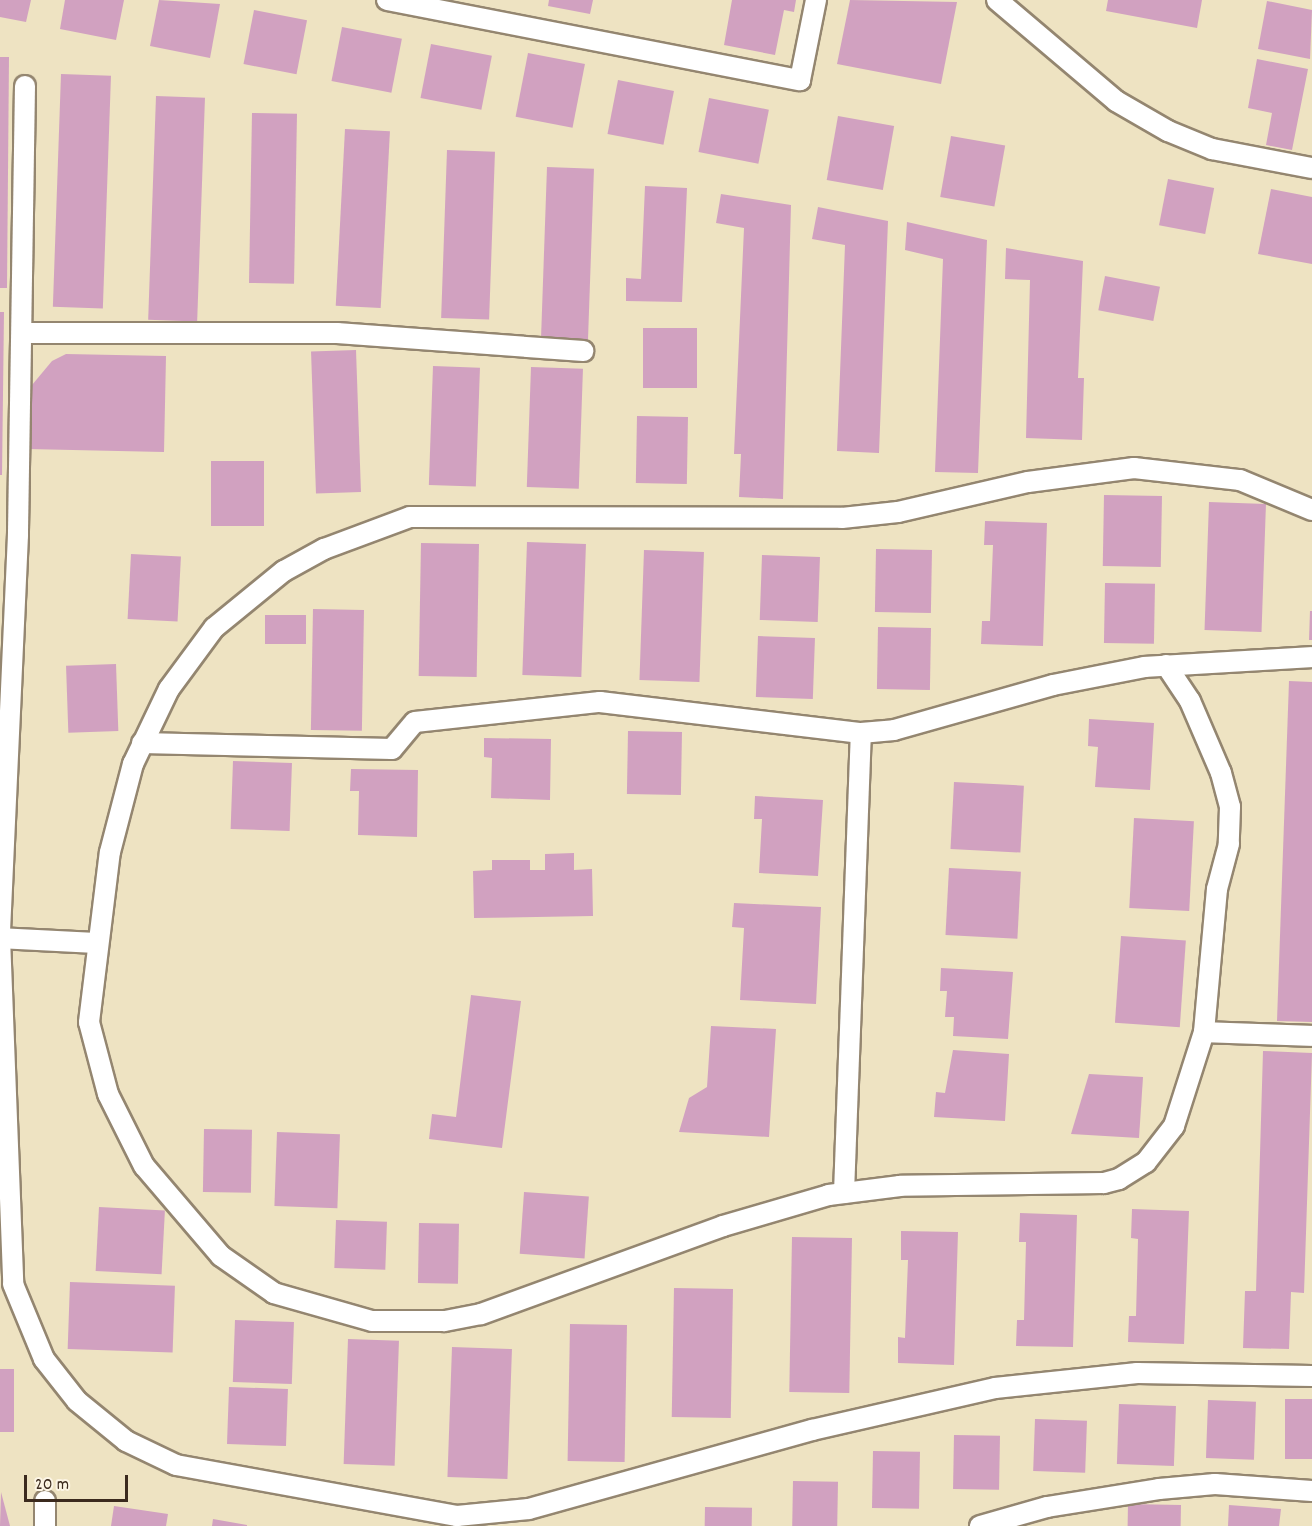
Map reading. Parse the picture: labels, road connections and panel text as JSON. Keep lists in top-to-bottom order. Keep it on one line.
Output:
{"scale_bar":"20 m"}
